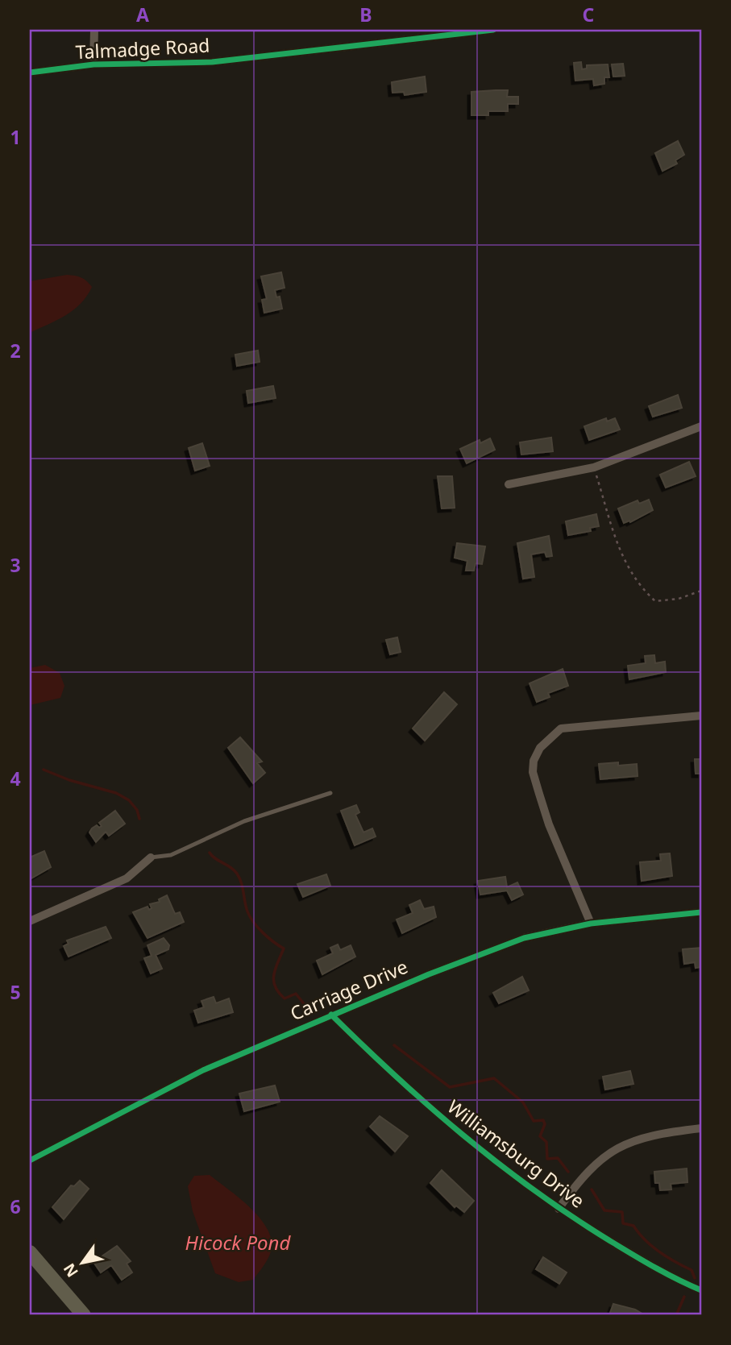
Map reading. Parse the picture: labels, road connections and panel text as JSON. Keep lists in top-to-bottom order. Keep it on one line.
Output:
{"streets":{"street":["Talmadge Road","Carriage Drive","Williamsburg Drive"]},"crossings":[["Carriage Drive","Williamsburg Drive"]],"water":["Hicock Pond"],"north":"bottom left","grid":{"columns":["A","B","C"],"rows":["1","2","3","4","5","6"]}}
